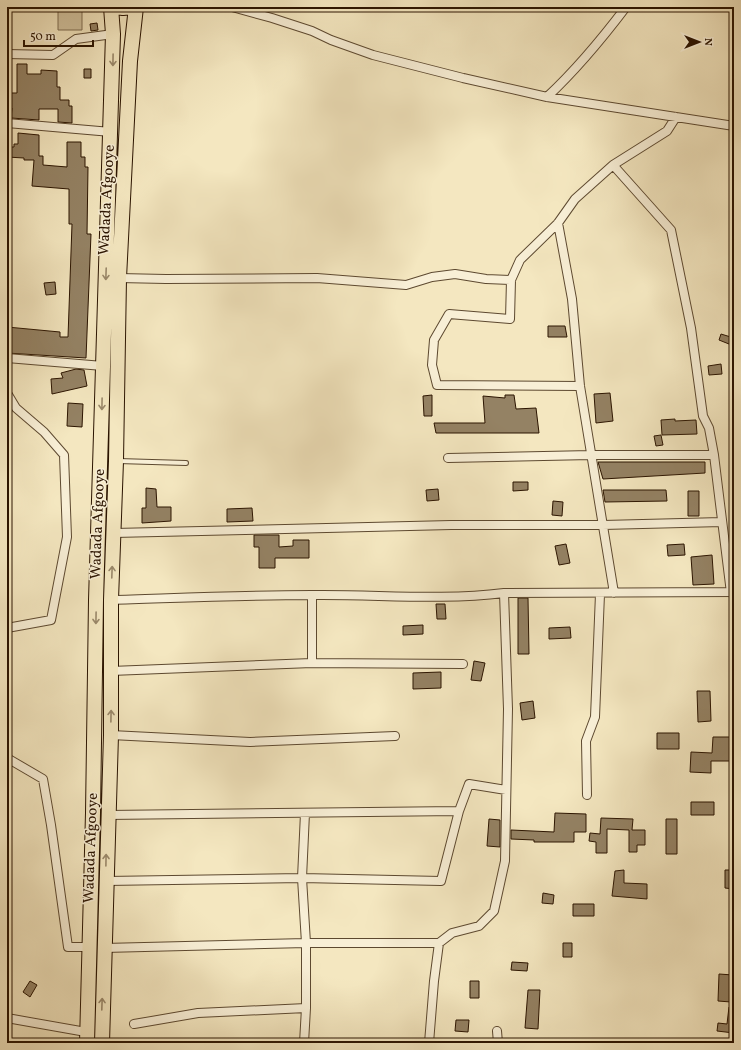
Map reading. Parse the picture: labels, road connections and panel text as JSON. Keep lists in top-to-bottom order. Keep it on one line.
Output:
{"streets":{"highway":["Wadada Afgooye"]},"scale_bar":"50 m","north":"right"}
